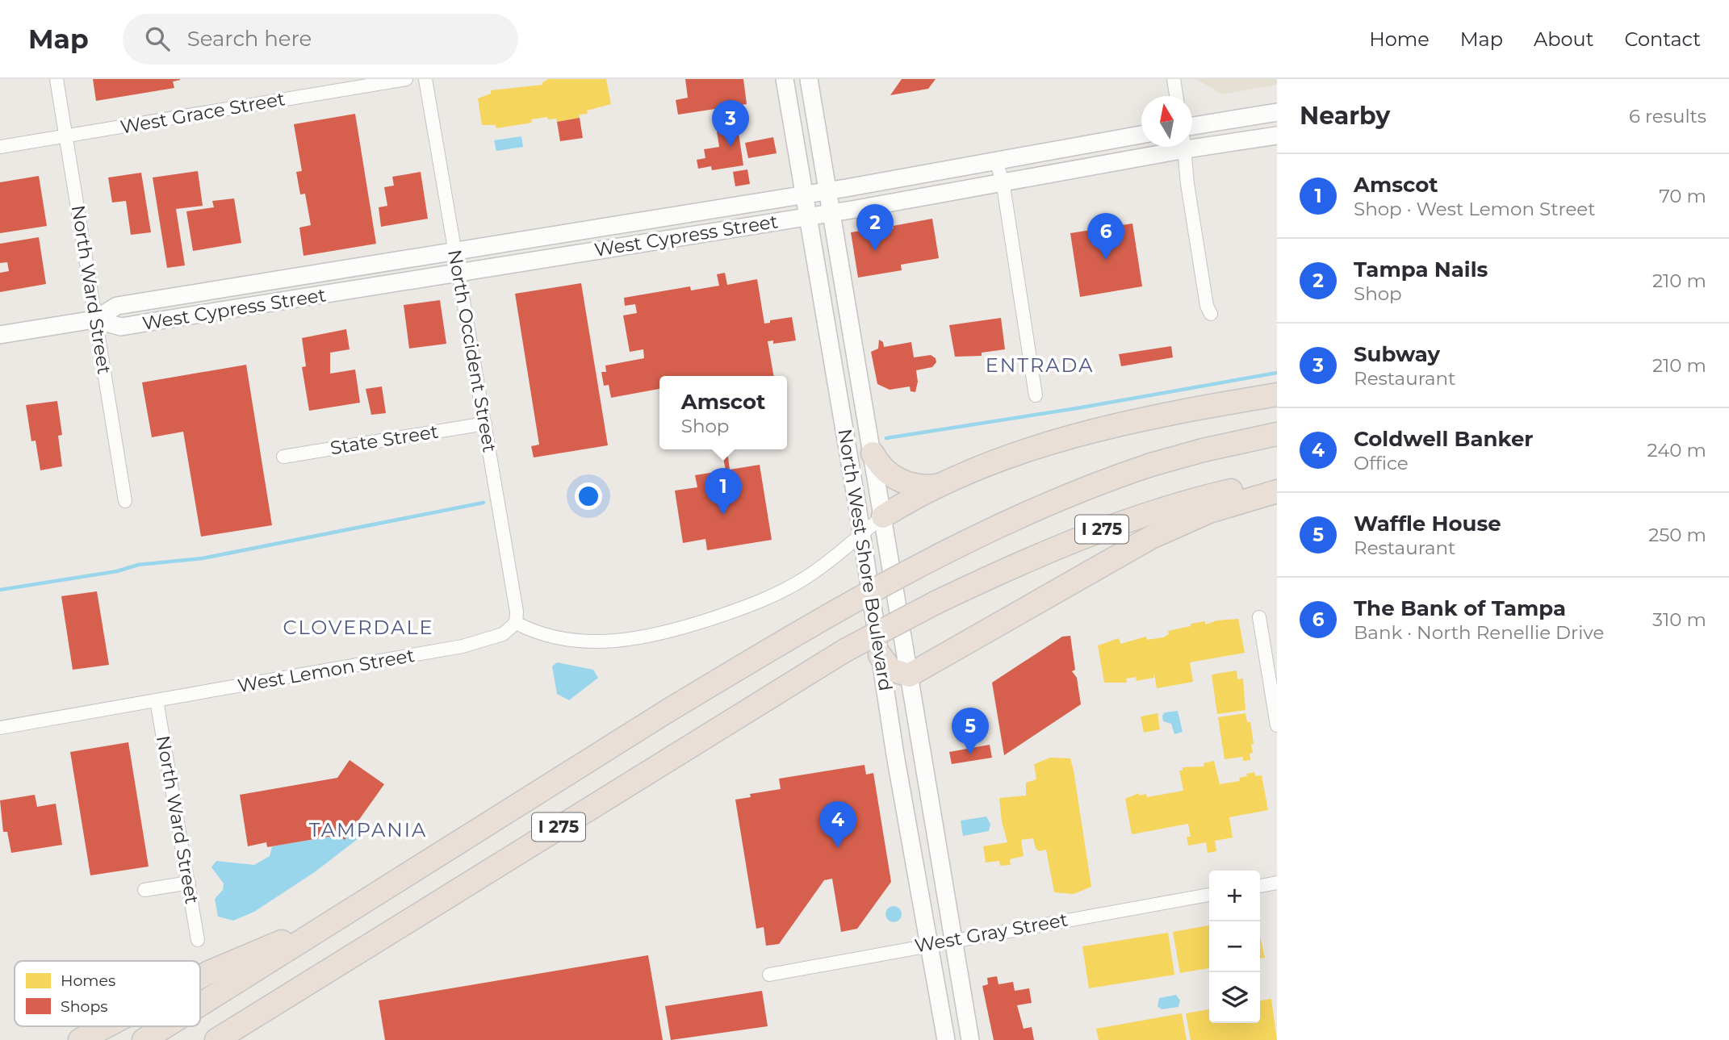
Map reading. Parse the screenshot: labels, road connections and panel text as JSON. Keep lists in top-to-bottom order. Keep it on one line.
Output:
{"streets":{"highway":["I 275"],"street":["West Grace Street","West Cypress Street","North Ward Street","North Occident Street","State Street","North West Shore Boulevard","West Lemon Street","West Gray Street"]},"crossings":[["West Grace Street","North Ward Street"],["West Cypress Street","North Ward Street"],["West Cypress Street","North Occident Street"],["West Cypress Street","North West Shore Boulevard"],["North Ward Street","West Lemon Street"],["North Occident Street","State Street"],["North Occident Street","West Lemon Street"],["North West Shore Boulevard","West Gray Street"]],"districts":["ENTRADA","CLOVERDALE","TAMPANIA"],"legend":["Homes","Shops"],"north":"top","page":{"header":"Map","search":"Search here","nav":["Home","Map","About","Contact"],"heading":["Nearby","6 results"],"pins":["3","2","6","1","5","4"],"list":[{"mark":"1","name":"Amscot","note":"Shop · West Lemon Street","value":"70 m"},{"mark":"2","name":"Tampa Nails","note":"Shop","value":"210 m"},{"mark":"3","name":"Subway","note":"Restaurant","value":"210 m"},{"mark":"4","name":"Coldwell Banker","note":"Office","value":"240 m"},{"mark":"5","name":"Waffle House","note":"Restaurant","value":"250 m"},{"mark":"6","name":"The Bank of Tampa","note":"Bank · North Renellie Drive","value":"310 m"}],"popup":["Amscot","Shop"],"map_buttons":["+","−"]}}
